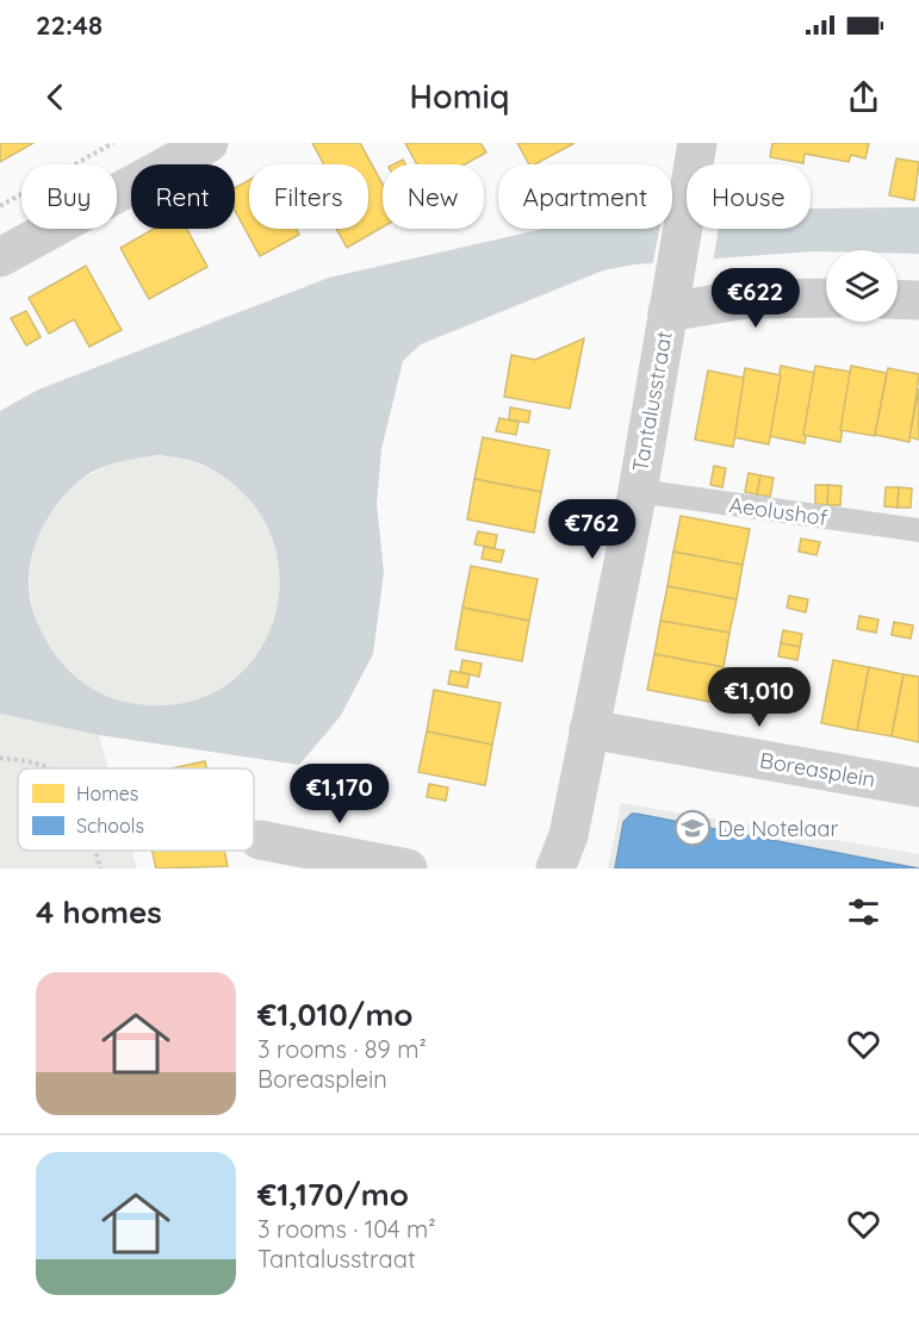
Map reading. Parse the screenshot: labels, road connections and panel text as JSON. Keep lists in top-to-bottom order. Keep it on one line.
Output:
{"streets":{"street":["Tantalusstraat","Boreasplein"],"lane":["Aeolushof"]},"crossings":[["Tantalusstraat","Aeolushof"],["Tantalusstraat","Boreasplein"]],"places":{"school or university":["De Notelaar"]},"legend":["Homes","Schools"],"page":{"status":"22:48","header":"Homiq","chip":["Buy","Rent","Filters","New","Apartment","House"],"price":["€622","€762","€1,010","€1,170"],"heading":"4 homes","list":[{"name":"€1,010/mo","note":"3 rooms · 89 m² · Boreasplein"},{"name":"€1,170/mo","note":"3 rooms · 104 m² · Tantalusstraat"}]}}
